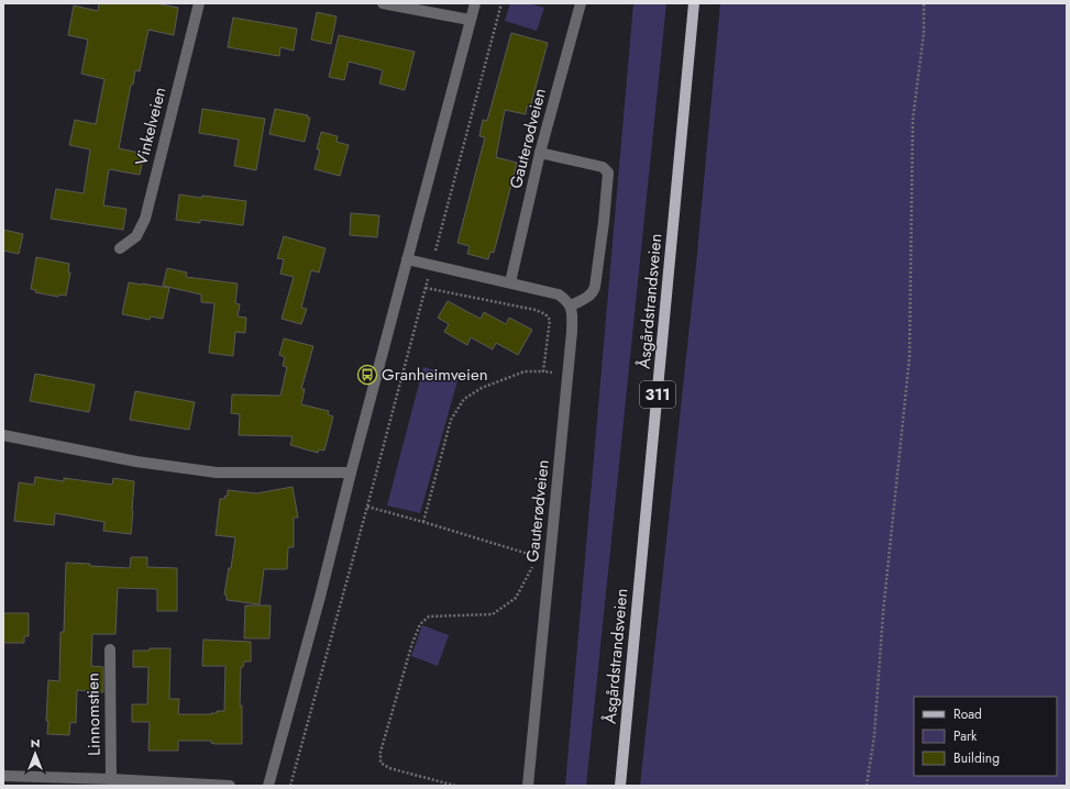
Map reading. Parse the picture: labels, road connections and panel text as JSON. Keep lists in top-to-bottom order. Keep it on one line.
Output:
{"streets":{"main road":["Åsgårdstrandsveien","311"],"street":["Vinkelveien","Gauterødveien","Linnomstien"]},"places":{"bus stop":["Granheimveien"]},"legend":["Road","Park","Building"],"north":"top"}
